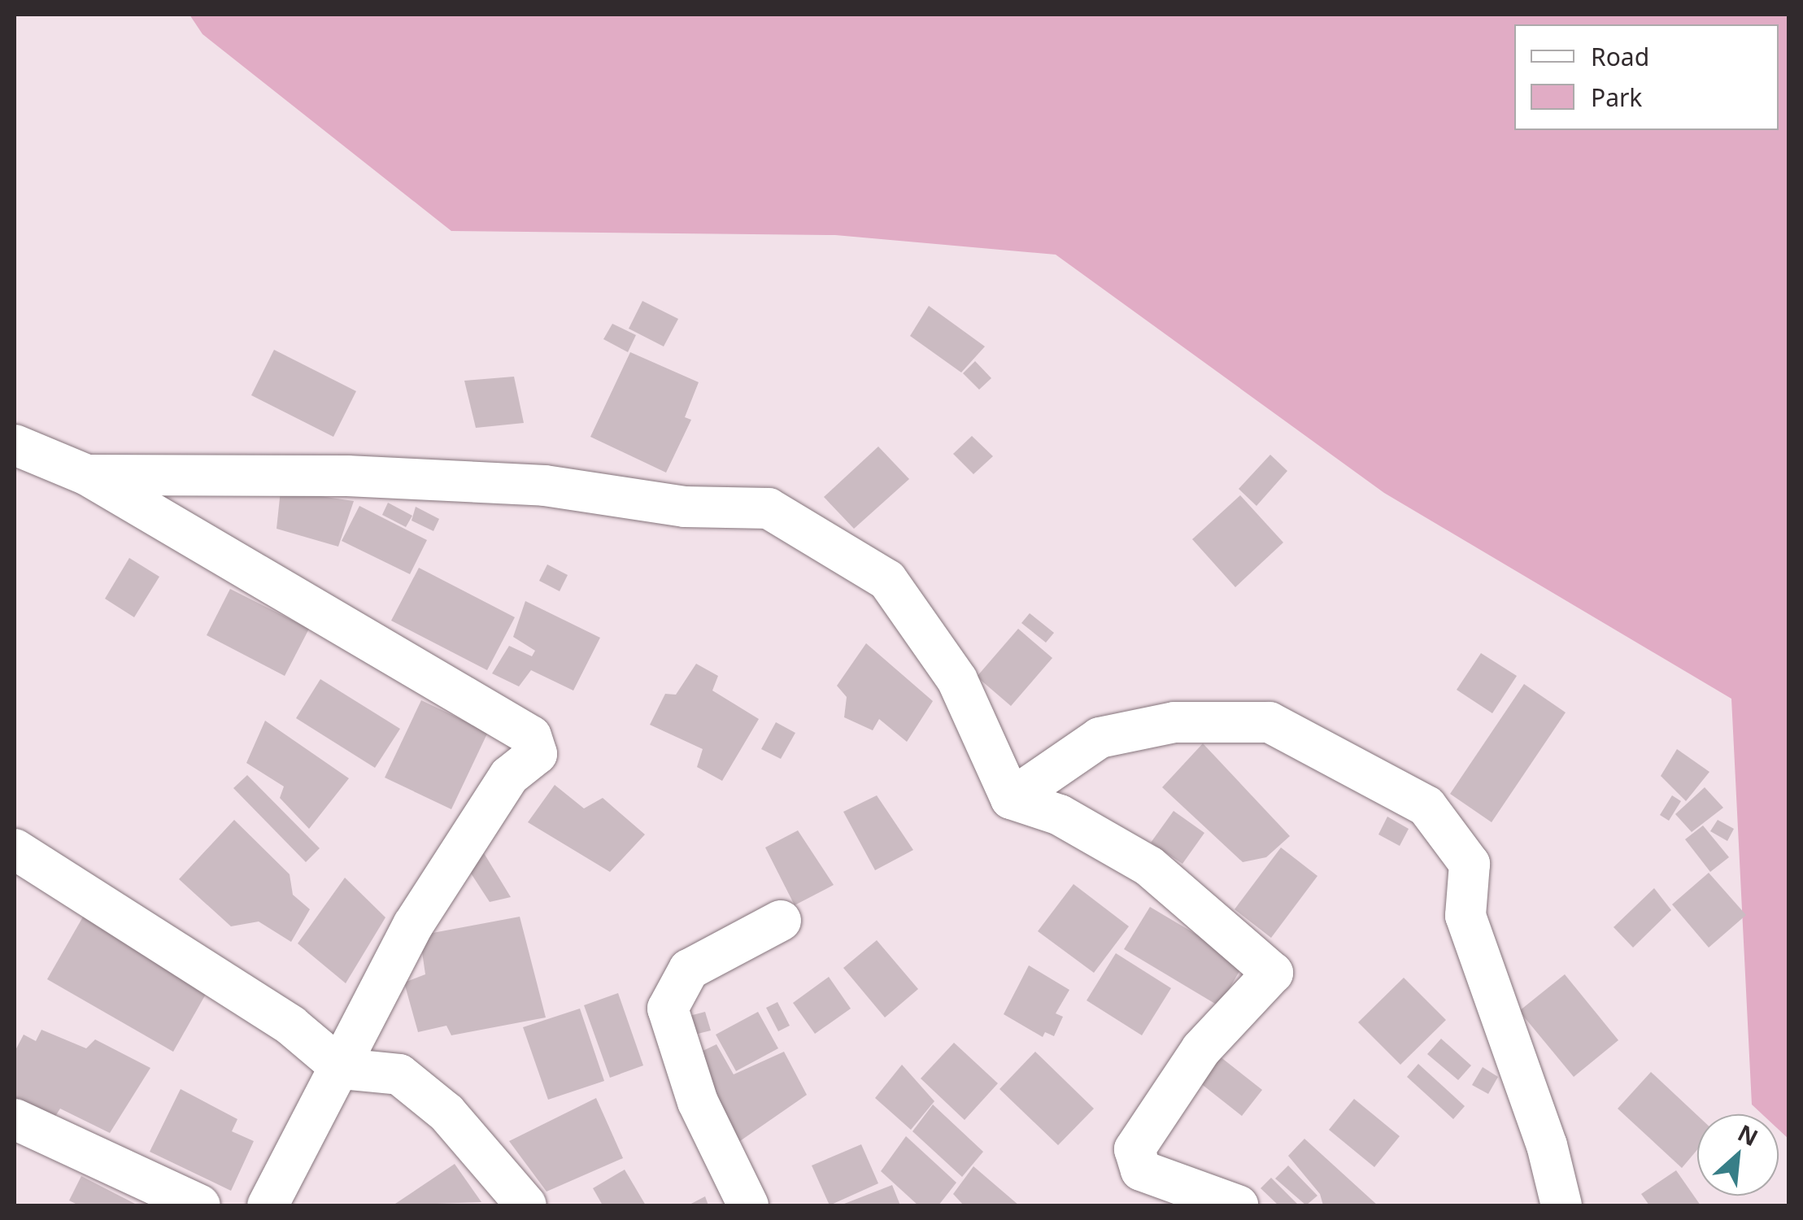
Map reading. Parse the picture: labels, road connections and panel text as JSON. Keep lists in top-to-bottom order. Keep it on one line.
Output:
{"legend":["Road","Park"],"north":"top right"}
